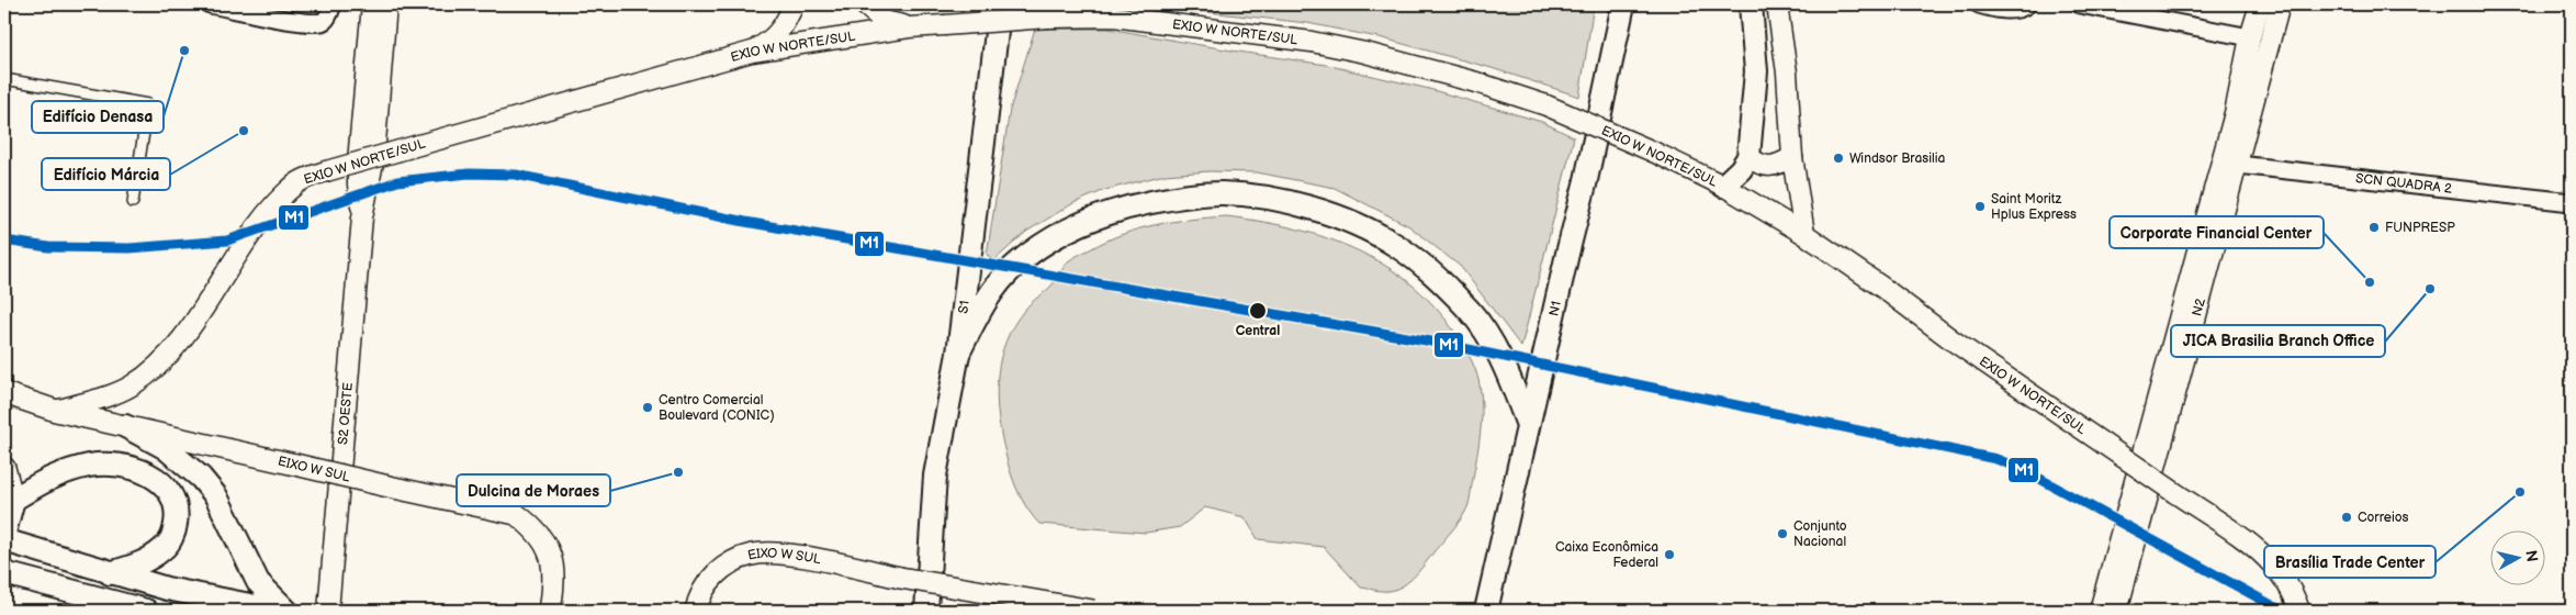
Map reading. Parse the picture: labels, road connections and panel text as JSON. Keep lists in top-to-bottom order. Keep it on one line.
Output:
{"streets":{"highway":["S1","N1"],"main road":["EXIO W NORTE/SUL","N2","S2 OESTE","EIXO W SUL"],"street":["SCN QUADRA 2"]},"crossings":[["EXIO W NORTE/SUL","EIXO W SUL"],["SCN QUADRA 2","N2"]],"places":["Edifício Denasa","Edifício Márcia","Windsor Brasilia","Saint Moritz Hplus Express","FUNPRESP","Corporate Financial Center","JICA Brasilia Branch Office","Central","Centro Comercial Boulevard (CONIC)","Dulcina de Moraes","Brasília Trade Center","Correios","Conjunto Nacional","Caixa Econômica Federal"],"lines":["transit line M1"],"north":"right"}
